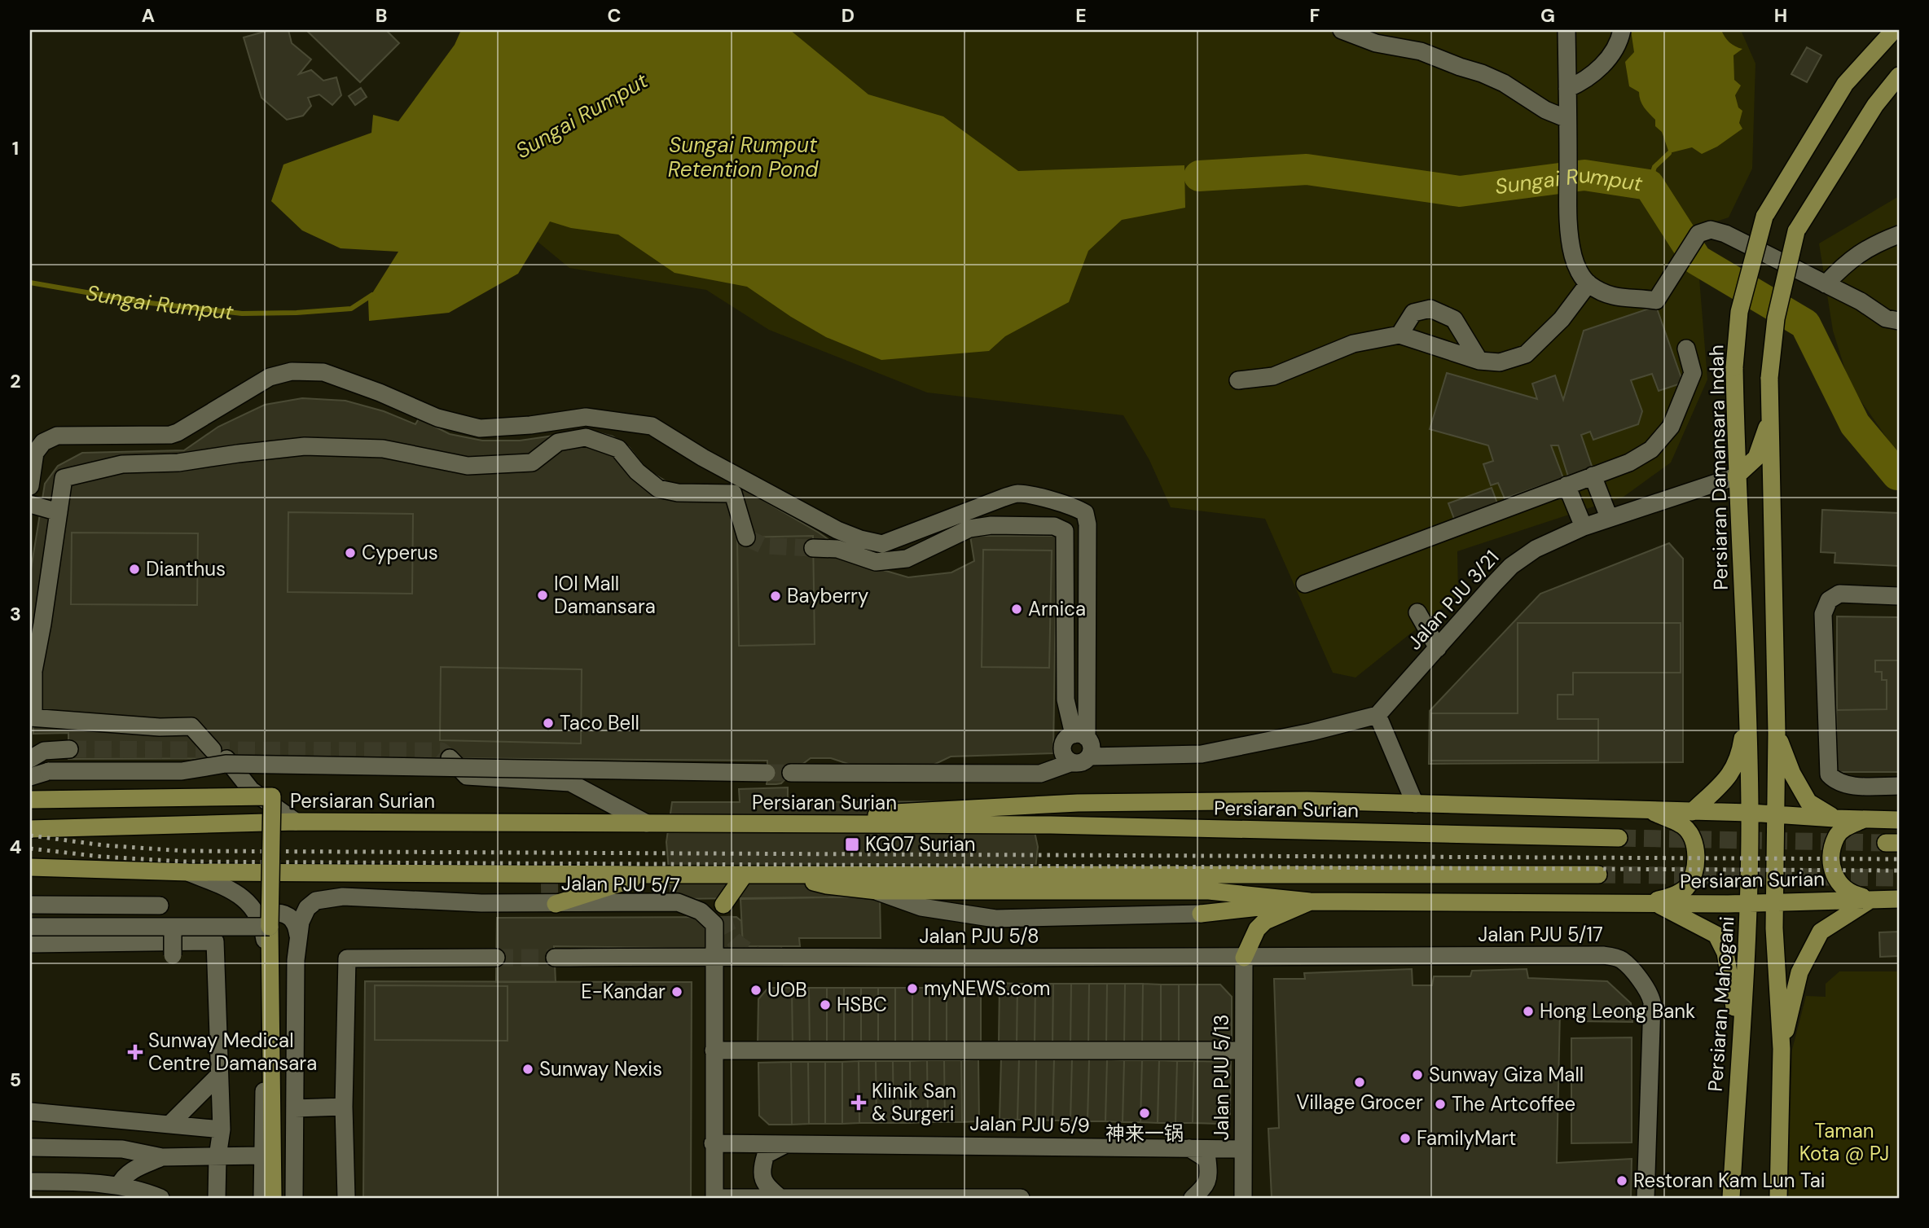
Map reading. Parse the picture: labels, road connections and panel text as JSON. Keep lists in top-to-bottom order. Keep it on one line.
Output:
{"streets":{"main road":["Persiaran Damansara Indah","Persiaran Surian","Persiaran Mahogani"],"street":["Jalan PJU 3/21","Jalan PJU 5/7","Jalan PJU 5/17","Jalan PJU 5/8","Jalan PJU 5/13","Jalan PJU 5/9"]},"crossings":[["Persiaran Damansara Indah","Jalan PJU 3/21"],["Persiaran Damansara Indah","Persiaran Surian"],["Persiaran Damansara Indah","Persiaran Mahogani"],["Persiaran Surian","Persiaran Mahogani"],["Jalan PJU 5/7","Jalan PJU 5/8"],["Jalan PJU 5/7","Jalan PJU 5/9"],["Jalan PJU 5/17","Jalan PJU 5/8"],["Jalan PJU 5/17","Jalan PJU 5/13"],["Jalan PJU 5/8","Jalan PJU 5/13"],["Jalan PJU 5/13","Jalan PJU 5/9"]],"water":["Sungai Rumput","Sungai Rumput Retention Pond"],"parks":["Taman Kota @ PJ"],"places":{"other":["Cyperus","Dianthus","IOI Mall Damansara","Bayberry","Arnica","Taco Bell","myNEWS.com","UOB","E-Kandar","HSBC","Hong Leong Bank","Sunway Nexis","Sunway Giza Mall","Village Grocer","The Artcoffee","神来一锅","FamilyMart","Restoran Kam Lun Tai"],"transit":["KG07 Surian"],"health":["Sunway Medical Centre Damansara","Klinik San & Surgeri"]},"grid":{"columns":["A","B","C","D","E","F","G","H"],"rows":["1","2","3","4","5"]}}
